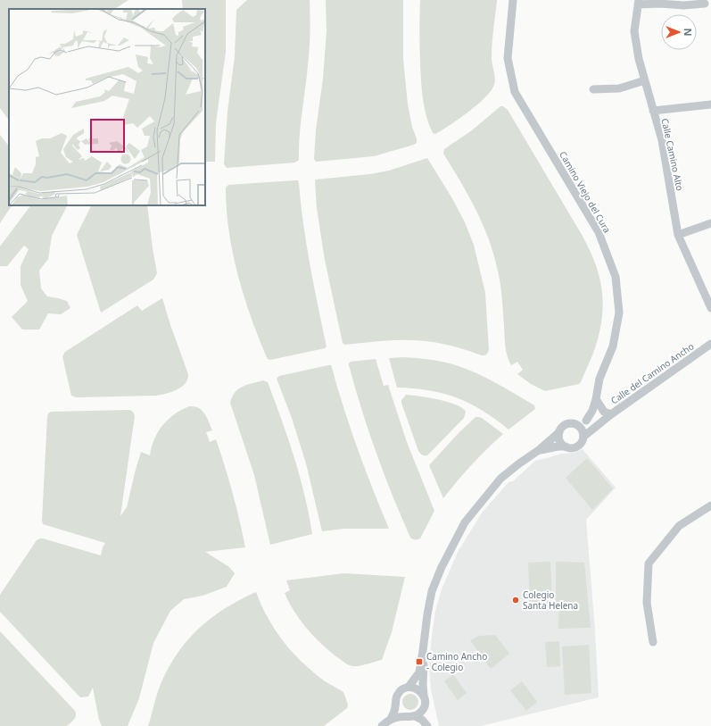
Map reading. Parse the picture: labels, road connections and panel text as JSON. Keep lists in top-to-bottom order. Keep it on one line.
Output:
{"streets":{"street":["Calle Camino Alto","Camino Viejo del Cura","Calle del Camino Ancho"]},"crossings":[["Camino Viejo del Cura","Calle del Camino Ancho"]],"places":{"other":["Colegio Santa Helena"],"transit":["Camino Ancho - Colegio"]},"north":"right"}
